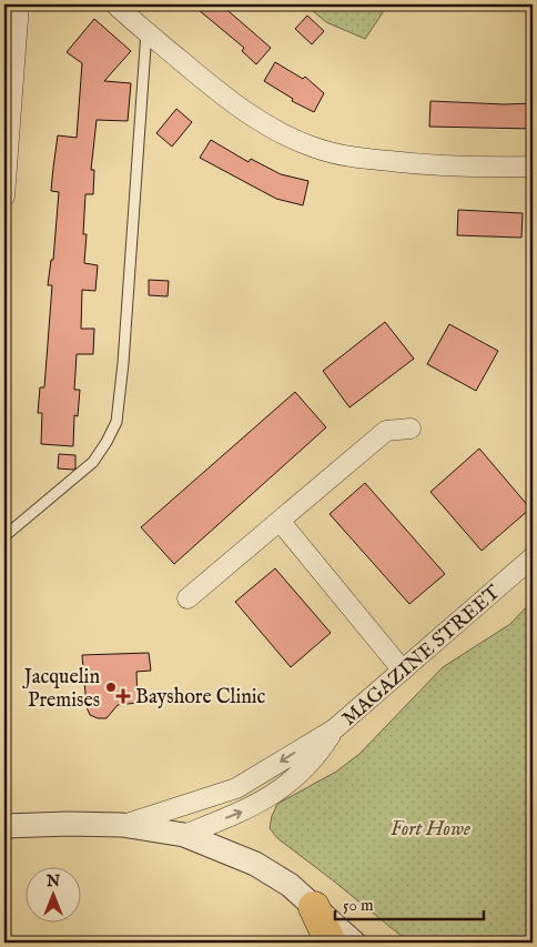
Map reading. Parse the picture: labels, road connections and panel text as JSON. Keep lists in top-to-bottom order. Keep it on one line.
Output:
{"streets":{"street":["MAGAZINE STREET"]},"parks":["Fort Howe"],"places":{"other":["Jacquelin Premises"],"health":["Bayshore Clinic"]},"scale_bar":"50 m","north":"top"}
